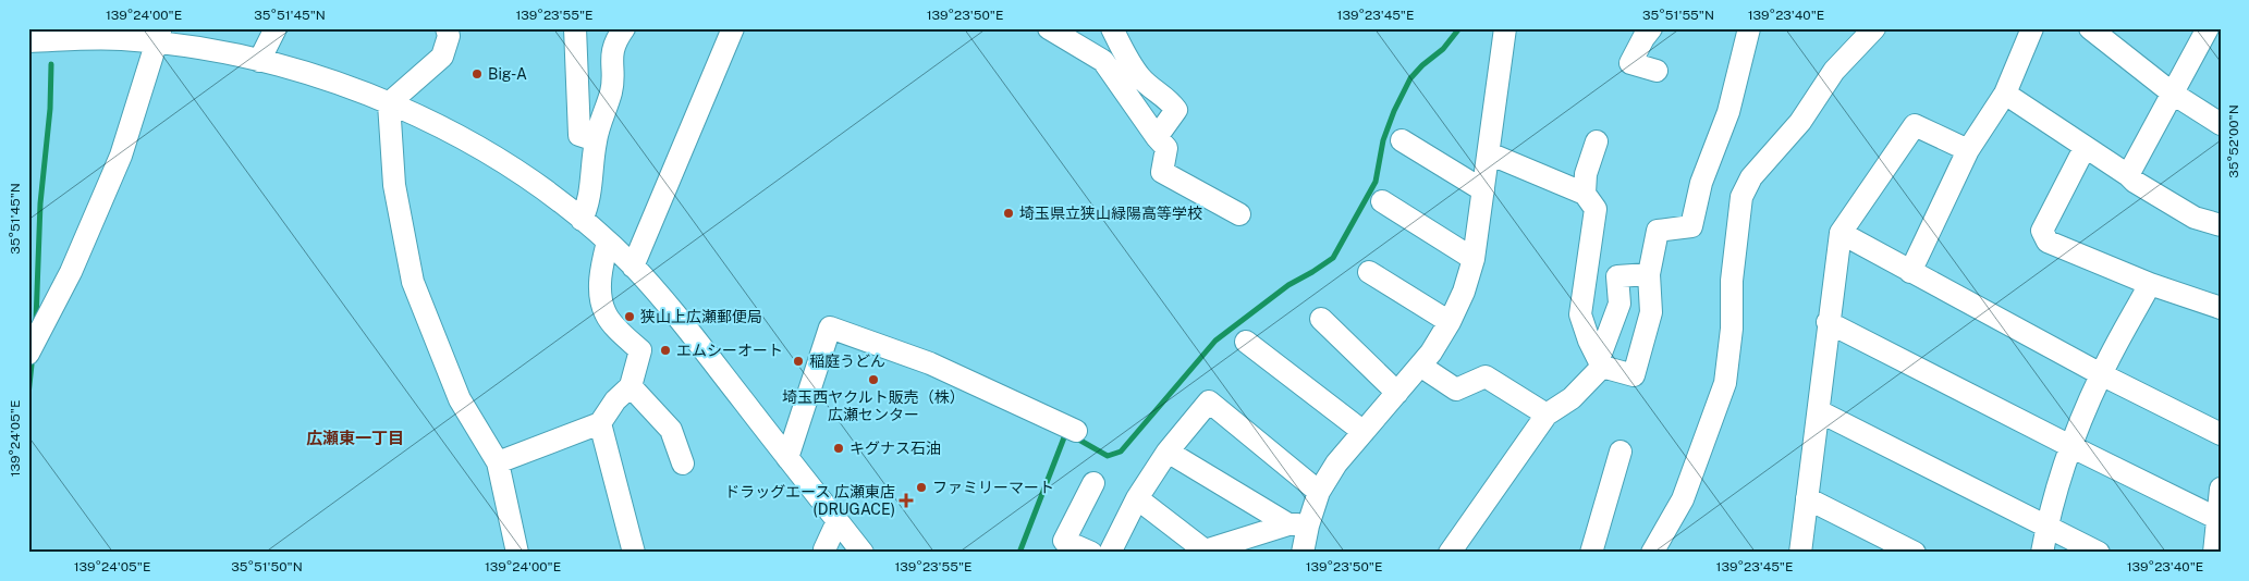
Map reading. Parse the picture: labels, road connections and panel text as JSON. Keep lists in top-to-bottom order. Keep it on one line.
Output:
{"districts":["広瀬東一丁目"],"places":{"other":["Big-A","埼玉県立狭山緑陽高等学校","狭山上広瀬郵便局","エムシーオート","稲庭うどん","埼玉西ヤクルト販売（株） 広瀬センター","キグナス石油","ファミリーマート"],"health":["ドラッグエース 広瀬東店 (DRUGACE)"]},"coordinates":["139°24'00\"E","35°51'45\"N","139°23'55\"E","139°23'50\"E","139°23'45\"E","35°51'55\"N","139°23'40\"E","35°52'00\"N","139°24'05\"E","35°51'50\"N"]}
